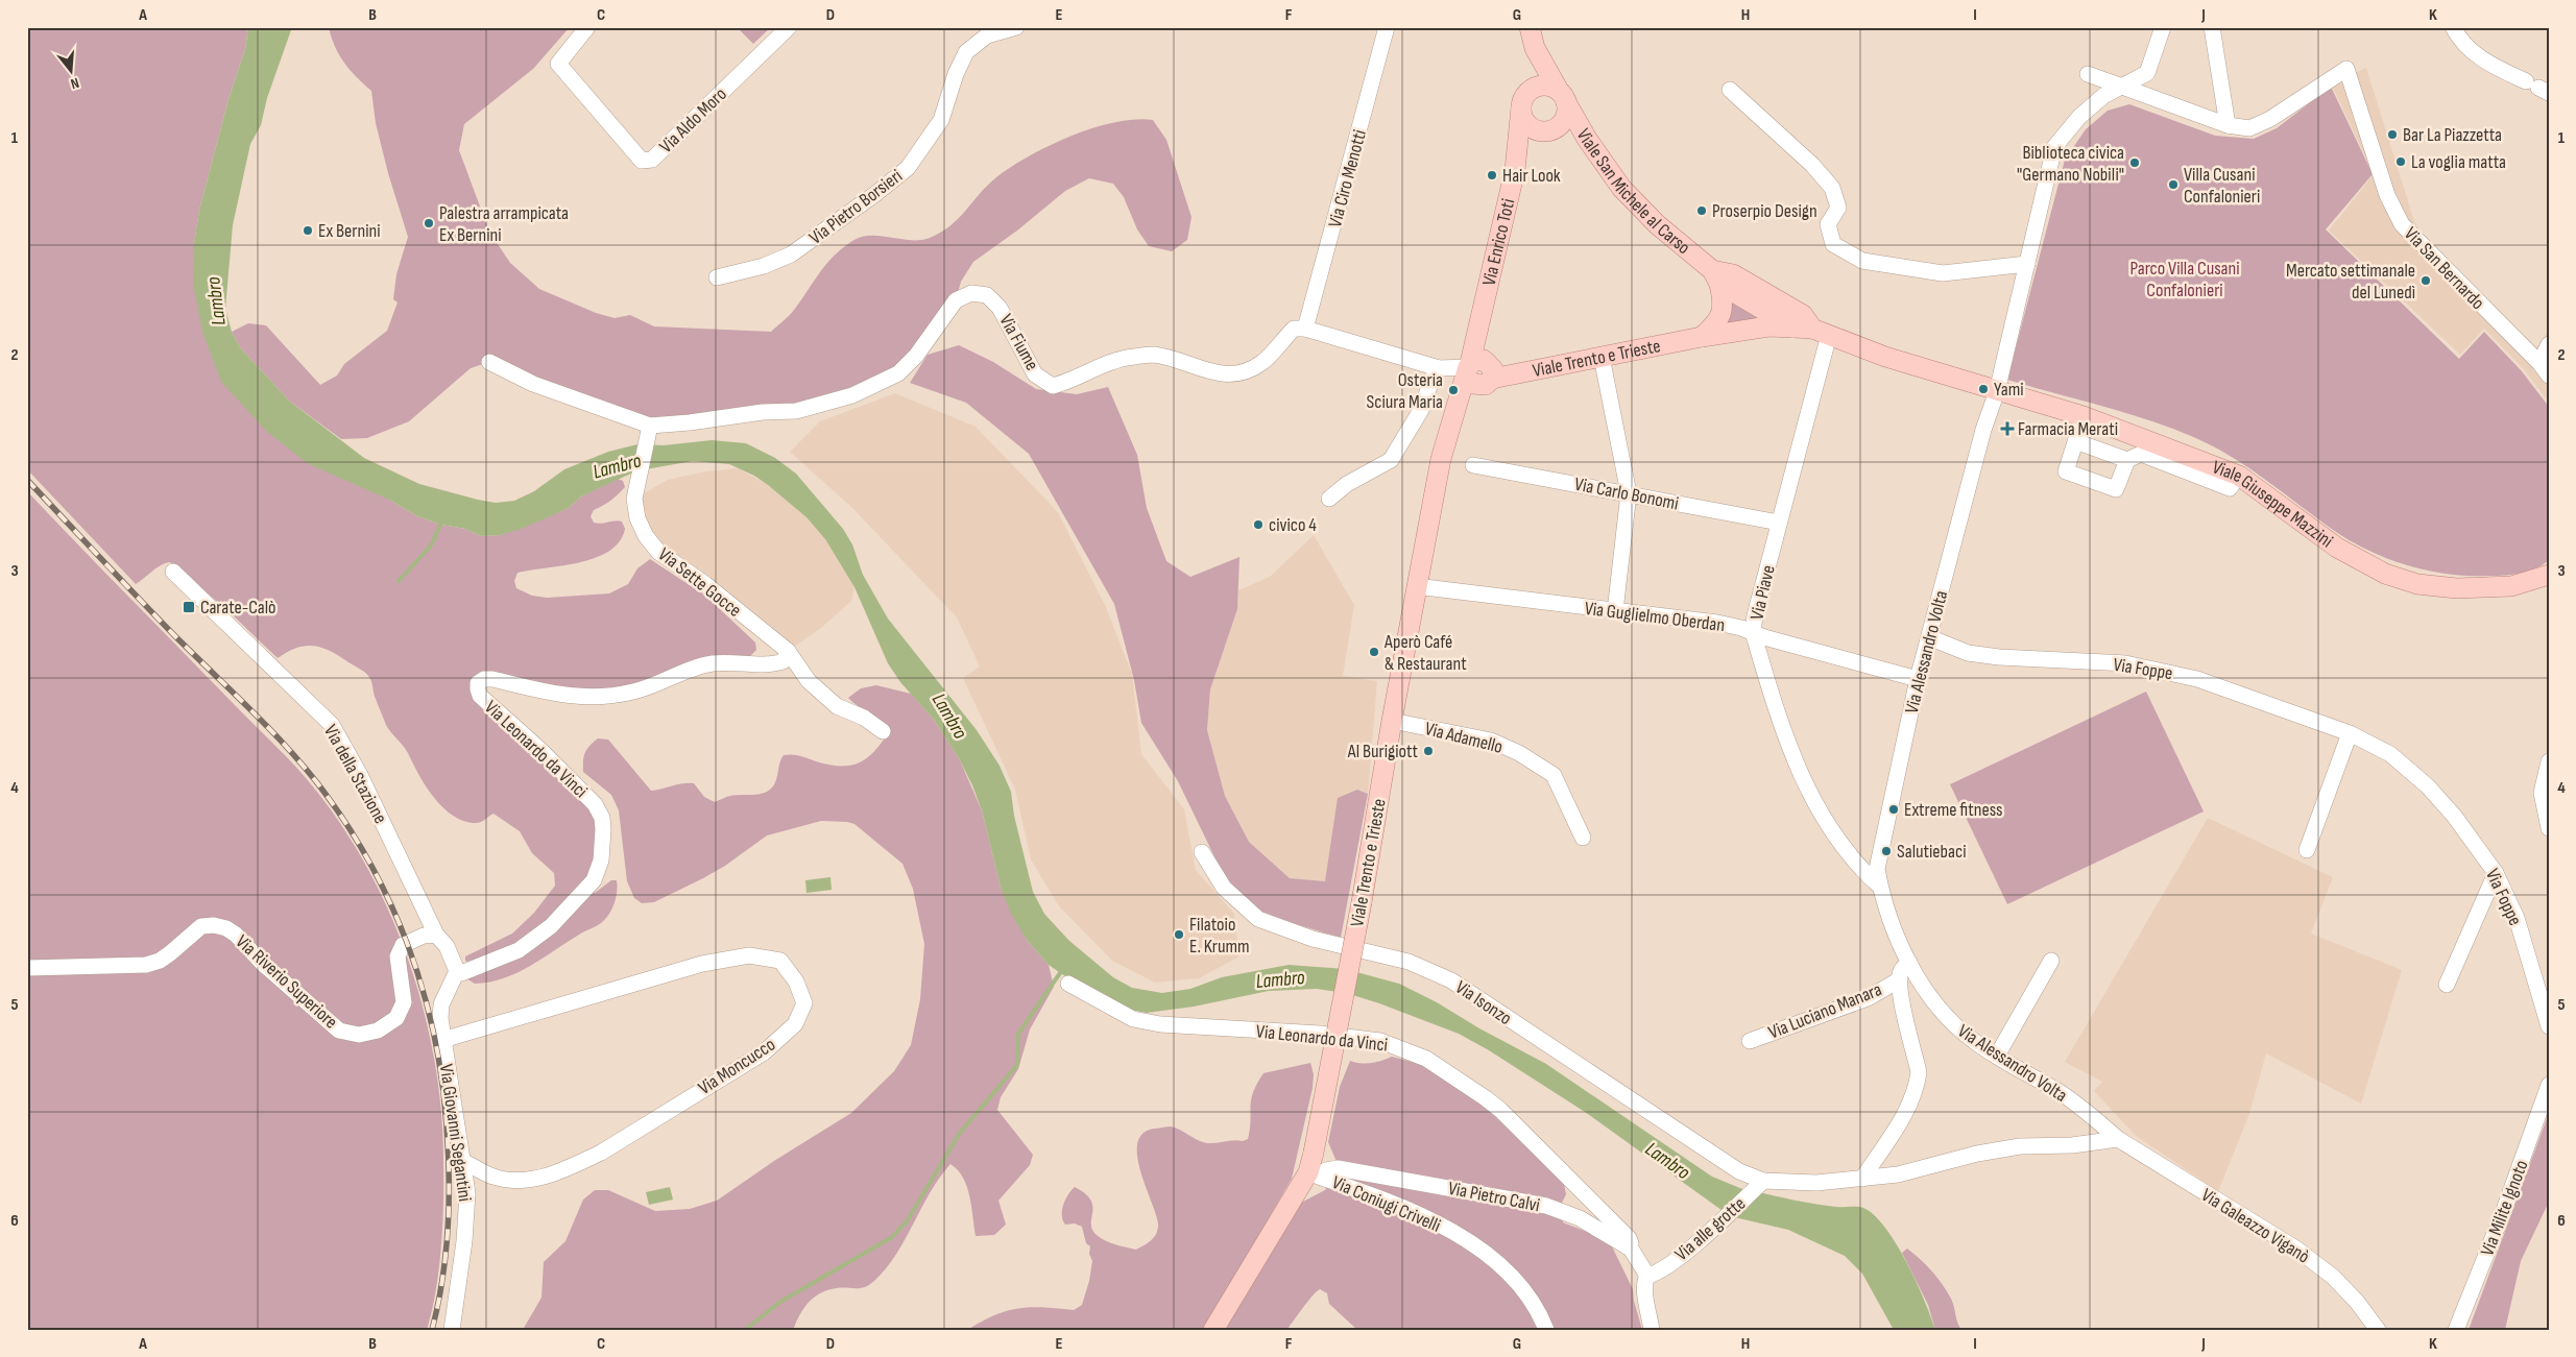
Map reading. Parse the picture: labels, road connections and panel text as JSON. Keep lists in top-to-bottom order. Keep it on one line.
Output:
{"streets":{"main road":["Viale San Michele al Carso","Via Enrico Toti","Viale Trento e Trieste","Viale Giuseppe Mazzini"],"street":["Via Aldo Moro","Via Ciro Menotti","Via Pietro Borsieri","Via San Bernardo","Via Fiume","Via Carlo Bonomi","Via Sette Gocce","Via Piave","Via Guglielmo Oberdan","Via Alessandro Volta","Via Foppe","Via Adamello","Via Leonardo da Vinci","Via della Stazione","Via Riverio Superiore","Via Isonzo","Via Luciano Manara","Via Moncucco","Via Giovanni Segantini","Via Pietro Calvi","Via Coniugi Crivelli","Via Milite Ignoto","Via Galeazzo Viganò","Via alle grotte"]},"crossings":[["Via Ciro Menotti","Via Fiume"],["Viale San Michele al Carso","Via Enrico Toti"],["Viale San Michele al Carso","Viale Trento e Trieste"],["Via Enrico Toti","Viale Trento e Trieste"],["Via Fiume","Via Sette Gocce"],["Viale Trento e Trieste","Viale Giuseppe Mazzini"],["Viale Trento e Trieste","Via Piave"],["Viale Trento e Trieste","Via Guglielmo Oberdan"],["Viale Trento e Trieste","Via Alessandro Volta"],["Viale Trento e Trieste","Via Adamello"],["Viale Trento e Trieste","Via Pietro Calvi"],["Viale Trento e Trieste","Via Coniugi Crivelli"],["Via Carlo Bonomi","Via Piave"],["Viale Giuseppe Mazzini","Via Alessandro Volta"],["Via Sette Gocce","Via Leonardo da Vinci"],["Via Piave","Via Guglielmo Oberdan"],["Via Piave","Via Alessandro Volta"],["Via Guglielmo Oberdan","Via Alessandro Volta"],["Via Alessandro Volta","Via Foppe"],["Via Alessandro Volta","Via Galeazzo Viganò"],["Via Leonardo da Vinci","Via Giovanni Segantini"],["Via Leonardo da Vinci","Via Pietro Calvi"],["Via della Stazione","Via Riverio Superiore"],["Via Isonzo","Via alle grotte"],["Via Moncucco","Via Giovanni Segantini"],["Via Pietro Calvi","Via Coniugi Crivelli"],["Via Pietro Calvi","Via alle grotte"]],"water":["Lambro"],"parks":["Parco Villa Cusani Confalonieri"],"places":{"other":["Bar La Piazzetta","La voglia matta","Biblioteca civica \"Germano Nobili\"","Hair Look","Villa Cusani Confalonieri","Proserpio Design","Palestra arrampicata Ex Bernini","Ex Bernini","Mercato settimanale del Lunedì","Yami","Osteria Sciura Maria","civico 4","Aperò Café & Restaurant","Al Burigiott","Extreme fitness","Salutiebaci","Filatoio E. Krumm"],"health":["Farmacia Merati"],"transit":["Carate-Calò"]},"north":"bottom","grid":{"columns":["A","B","C","D","E","F","G","H","I","J","K"],"rows":["1","2","3","4","5","6"]}}
